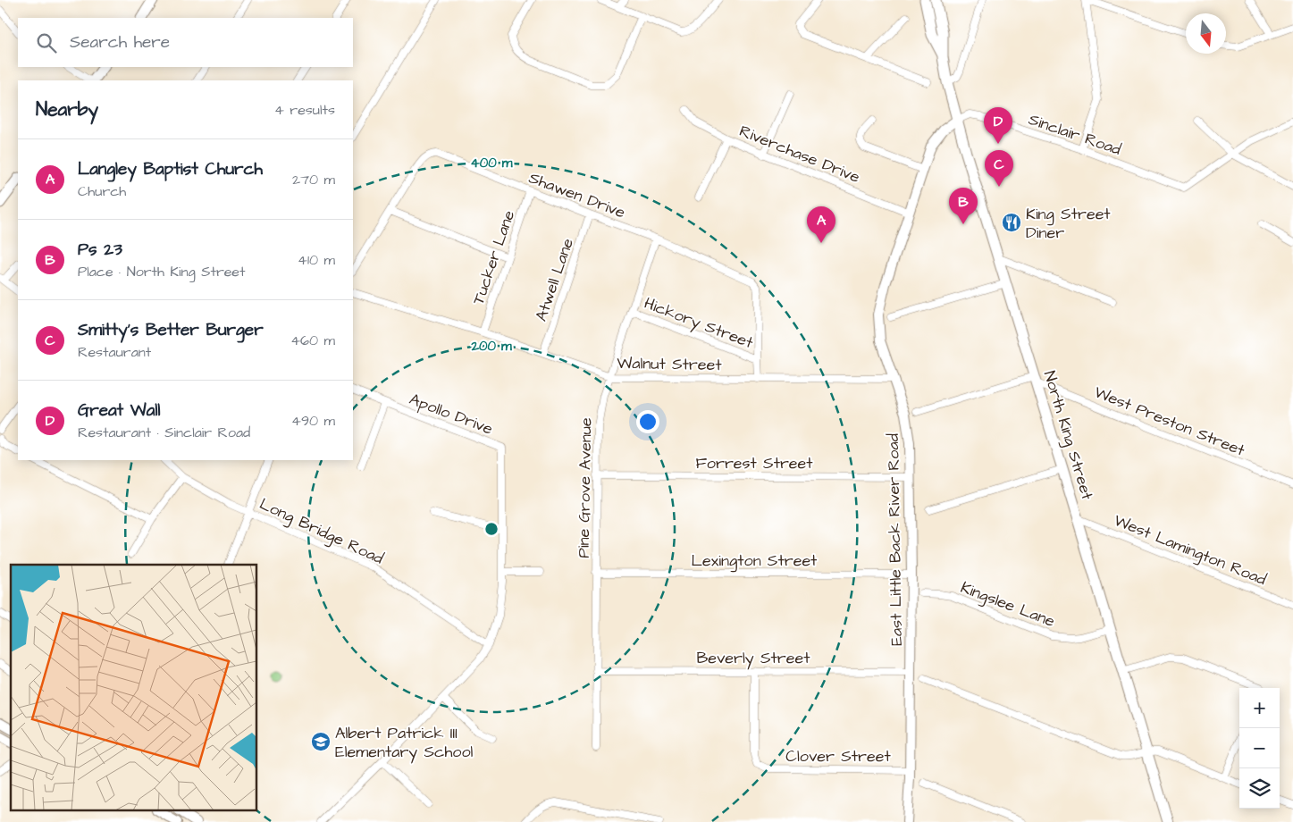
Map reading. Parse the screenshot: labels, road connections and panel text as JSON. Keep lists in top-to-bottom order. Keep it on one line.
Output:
{"streets":{"main road":["North King Street"],"street":["Sinclair Road","Riverchase Drive","Shawen Drive","Tucker Lane","Atwell Lane","Hickory Street","Walnut Street","Apollo Drive","West Preston Street","Forrest Street","Pine Grove Avenue","Long Bridge Road","East Little Back River Road","West Lamington Road","Lexington Street","Kingslee Lane","Beverly Street","Clover Street"]},"crossings":[["Sinclair Road","North King Street"],["Sinclair Road","East Little Back River Road"],["Riverchase Drive","East Little Back River Road"],["Shawen Drive","Tucker Lane"],["Shawen Drive","Atwell Lane"],["Shawen Drive","Hickory Street"],["Shawen Drive","Walnut Street"],["Shawen Drive","Pine Grove Avenue"],["Tucker Lane","Walnut Street"],["Atwell Lane","Walnut Street"],["Hickory Street","Pine Grove Avenue"],["Walnut Street","Pine Grove Avenue"],["Walnut Street","East Little Back River Road"],["Apollo Drive","Long Bridge Road"],["West Preston Street","North King Street"],["North King Street","East Little Back River Road"],["North King Street","West Lamington Road"],["North King Street","Kingslee Lane"],["Forrest Street","Pine Grove Avenue"],["Forrest Street","East Little Back River Road"],["Pine Grove Avenue","Lexington Street"],["Pine Grove Avenue","Beverly Street"],["East Little Back River Road","Lexington Street"],["East Little Back River Road","Beverly Street"],["East Little Back River Road","Clover Street"],["Beverly Street","Clover Street"]],"places":{"restaurant":["King Street Diner"],"school or university":["Albert Patrick III Elementary School"]},"north":"bottom","page":{"search":"Search here","heading":["Nearby","4 results"],"pins":["D","C","B","A"],"list":[{"mark":"A","name":"Langley Baptist Church","note":"Church","value":"270 m"},{"mark":"B","name":"Ps 23","note":"Place · North King Street","value":"410 m"},{"mark":"C","name":"Smitty's Better Burger","note":"Restaurant","value":"460 m"},{"mark":"D","name":"Great Wall","note":"Restaurant · Sinclair Road","value":"490 m"}],"map_buttons":["+","−"]},"rings":["400 m","200 m"]}
